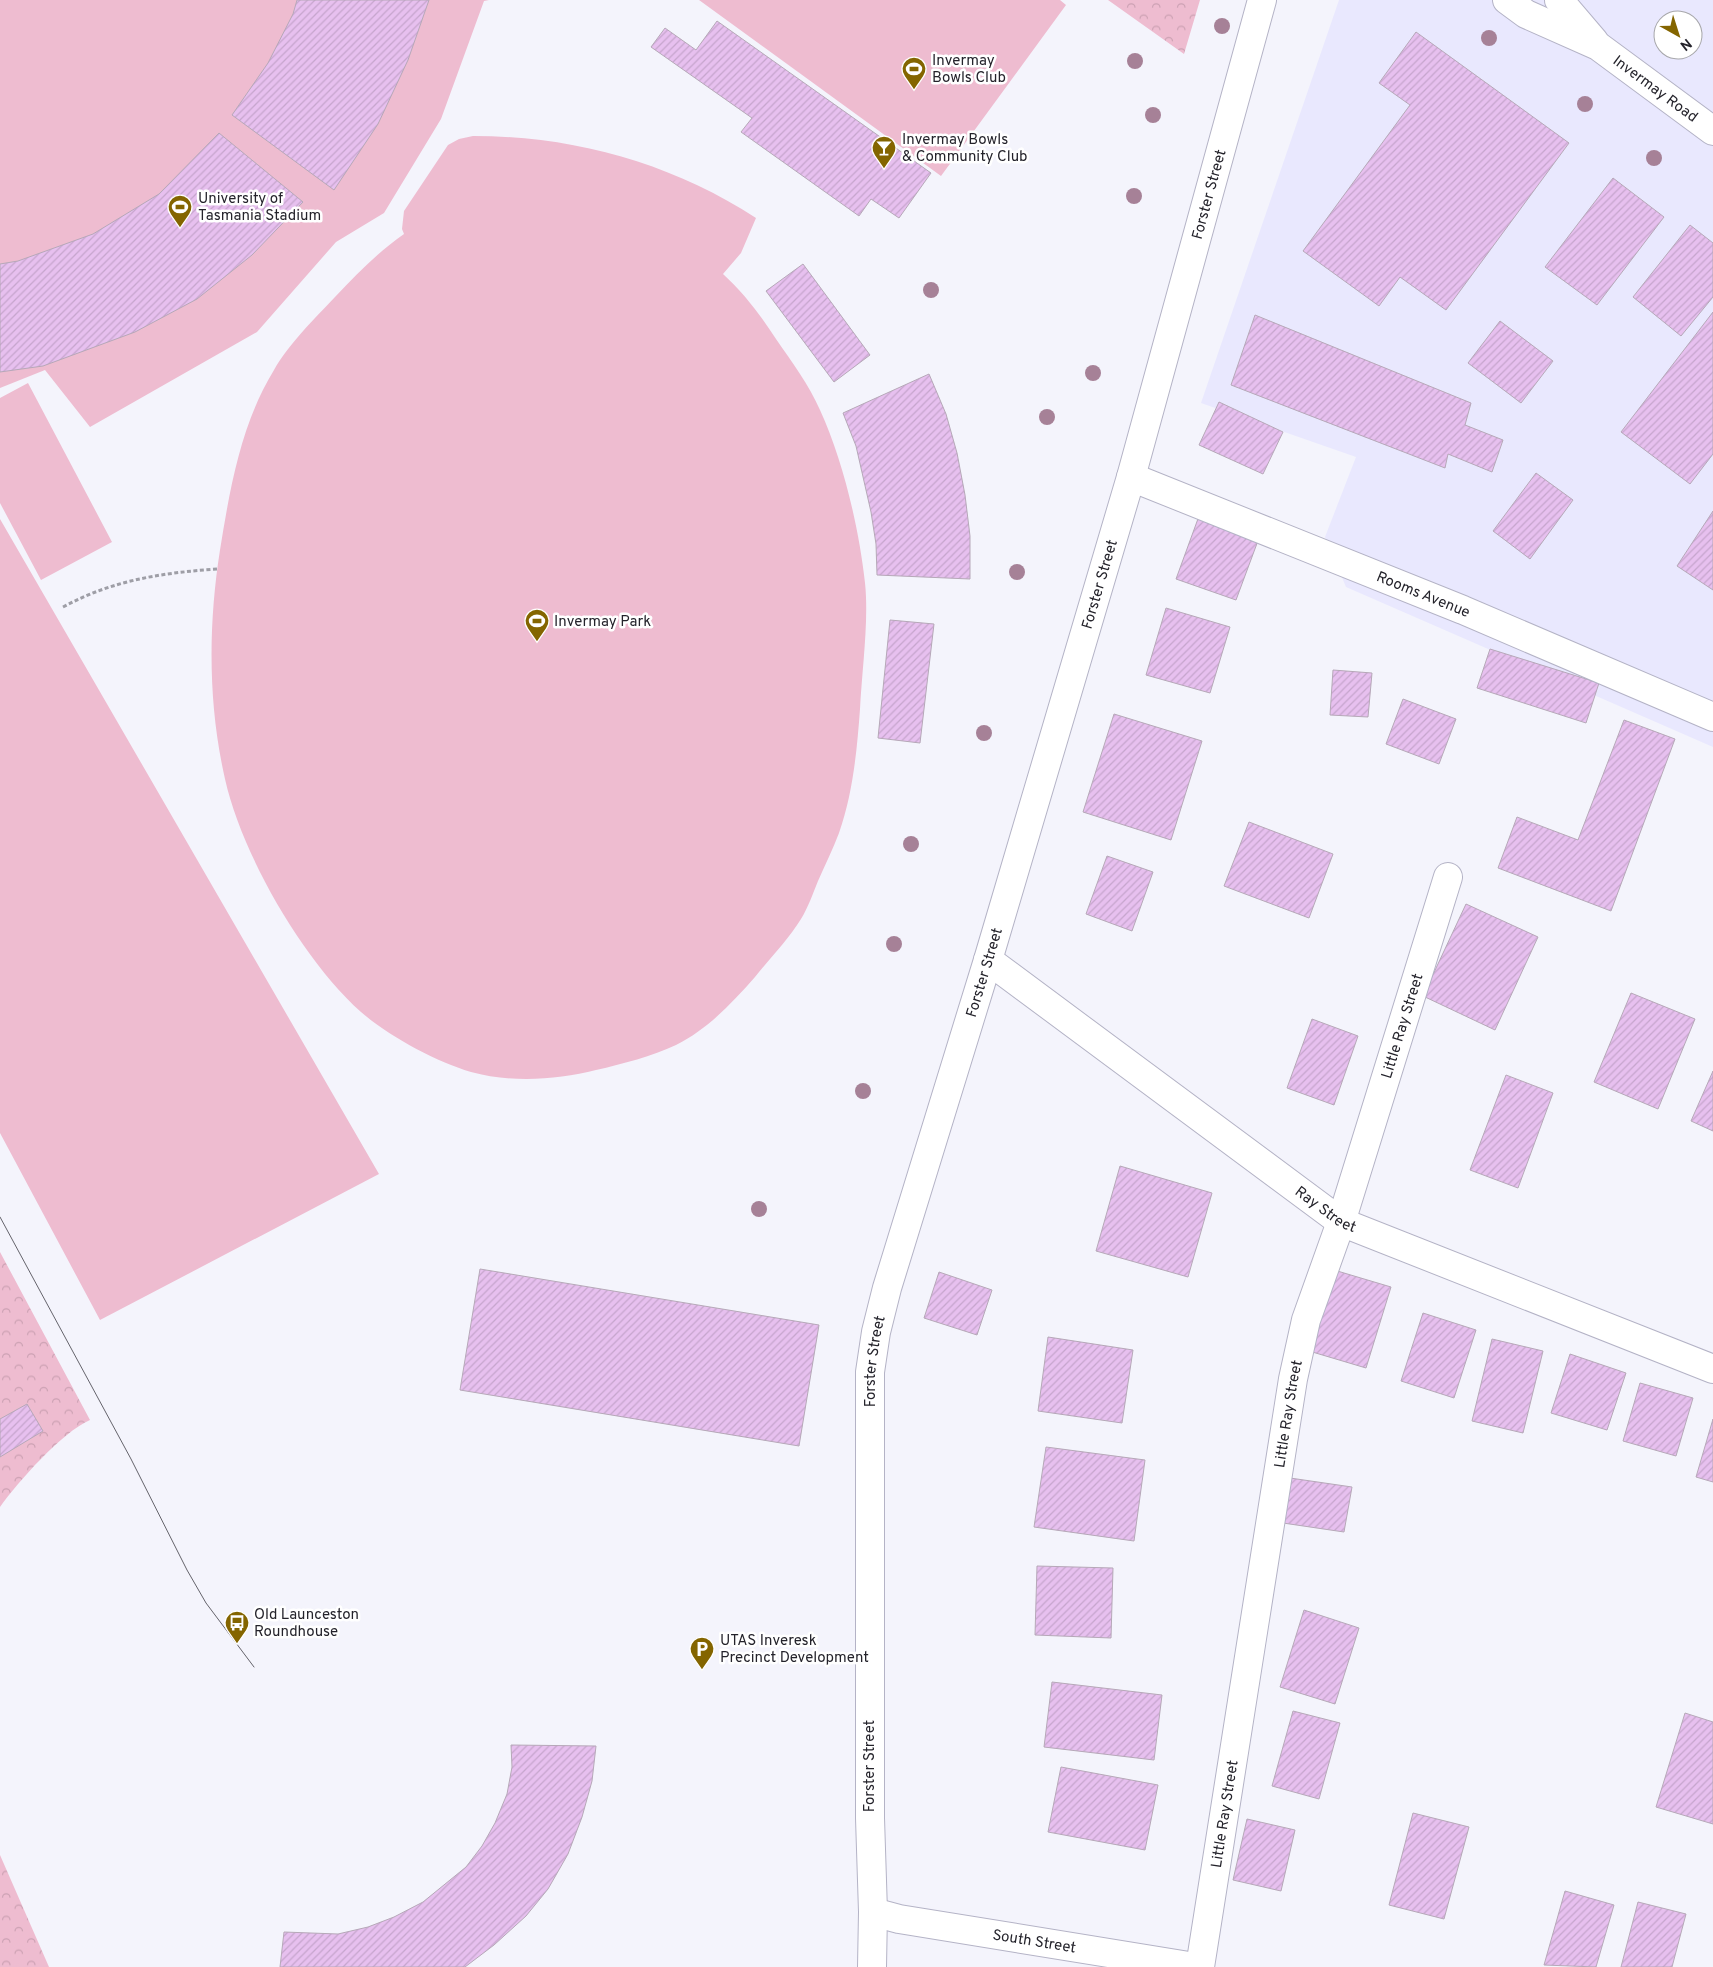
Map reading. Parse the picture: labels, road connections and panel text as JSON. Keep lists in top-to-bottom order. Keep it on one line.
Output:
{"streets":{"street":["Invermay Road","Forster Street","Rooms Avenue","Little Ray Street","Ray Street","South Street"]},"crossings":[["Forster Street","Rooms Avenue"],["Forster Street","Ray Street"],["Forster Street","South Street"],["Little Ray Street","Ray Street"]],"places":{"sports":["Invermay Bowls Club","University of Tasmania Stadium","Invermay Park"],"bar":["Invermay Bowls & Community Club"],"bus stop":["Old Launceston Roundhouse"],"parking":["UTAS Inveresk Precinct Development"]},"north":"bottom right"}
